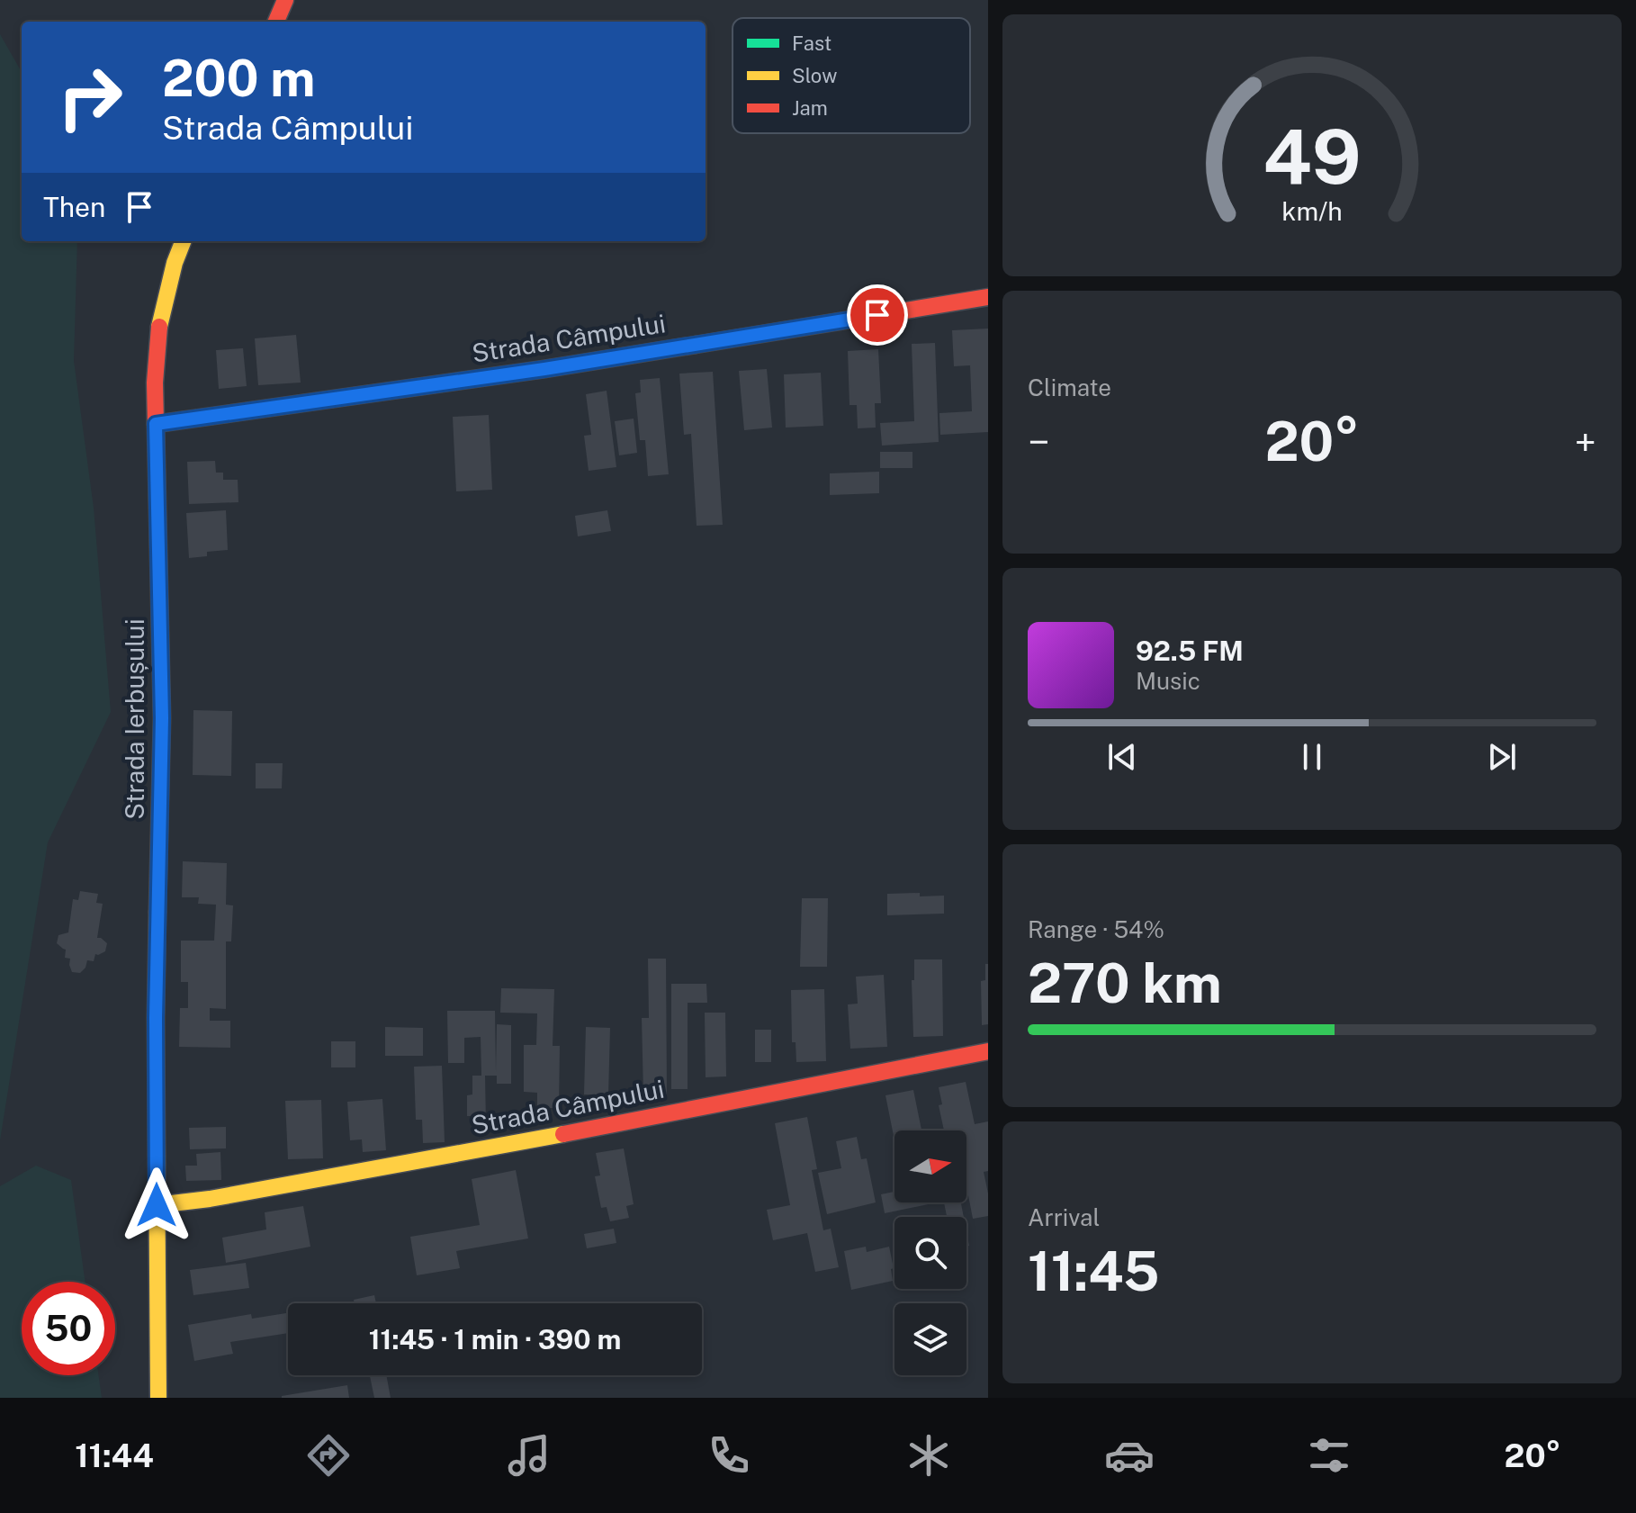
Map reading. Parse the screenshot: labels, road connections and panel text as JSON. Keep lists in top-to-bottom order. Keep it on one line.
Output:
{"streets":{"street":["Strada Câmpului","Strada Ierbușului"]},"crossings":[["Strada Câmpului","Strada Ierbușului"]],"legend":["Fast","Slow","Jam"],"north":"right","page":{"turn":["200 m","Strada Câmpului"],"then":"Then","tile":["Climate",["Range · 54%","270 km"],["Arrival","11:45"]],"heat":["−","20°","+"],"song":["92.5 FM","Music"],"limit":"50","trip":"11:45 · 1 min · 390 m","tabs":["11:44","20°"],"gauge":["49","km/h"]}}
